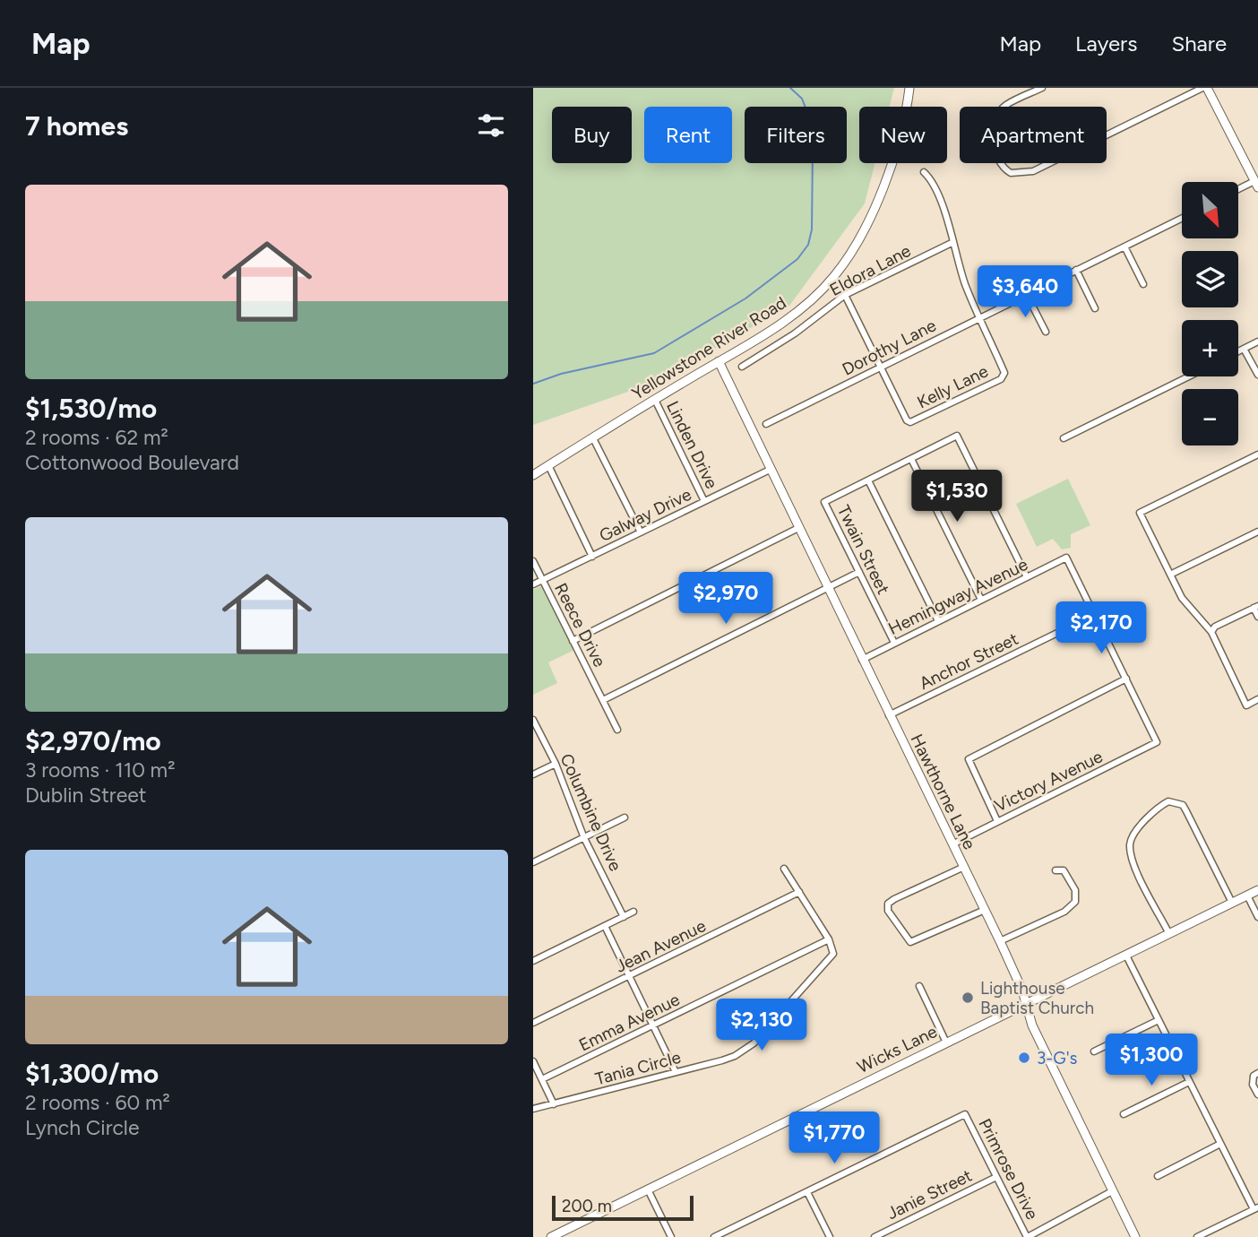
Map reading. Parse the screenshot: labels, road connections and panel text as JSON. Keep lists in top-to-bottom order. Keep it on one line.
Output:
{"streets":{"street":["Eldora Lane","Dorothy Lane","Yellowstone River Road","Kelly Lane","Linden Drive","Galway Drive","Twain Street","Hemingway Avenue","Reece Drive","Anchor Street","Victory Avenue","Hawthorne Lane","Columbine Drive","Jean Avenue","Emma Avenue","Wicks Lane","Tania Circle","Primrose Drive","Janie Street"]},"crossings":[["Dorothy Lane","Kelly Lane"],["Yellowstone River Road","Linden Drive"],["Yellowstone River Road","Hawthorne Lane"],["Linden Drive","Galway Drive"],["Galway Drive","Reece Drive"],["Galway Drive","Hawthorne Lane"],["Twain Street","Hemingway Avenue"],["Hemingway Avenue","Anchor Street"],["Hemingway Avenue","Hawthorne Lane"],["Anchor Street","Hawthorne Lane"],["Victory Avenue","Hawthorne Lane"],["Hawthorne Lane","Wicks Lane"],["Emma Avenue","Tania Circle"],["Primrose Drive","Janie Street"]],"places":["Lighthouse Baptist Church","3-G's"],"scale_bar":"200 m","north":"bottom right","page":{"header":"Map","nav":["Map","Layers","Share"],"heading":"7 homes","chip":["Buy","Rent","Filters","New","Apartment"],"list":[{"name":"$1,530/mo","note":"2 rooms · 62 m² · Cottonwood Boulevard"},{"name":"$2,970/mo","note":"3 rooms · 110 m² · Dublin Street"},{"name":"$1,300/mo","note":"2 rooms · 60 m² · Lynch Circle"}],"map_buttons":["+","−"],"price":["$3,640","$1,530","$2,970","$2,170","$2,130","$1,300","$1,770"],"scale":"200 m"}}
